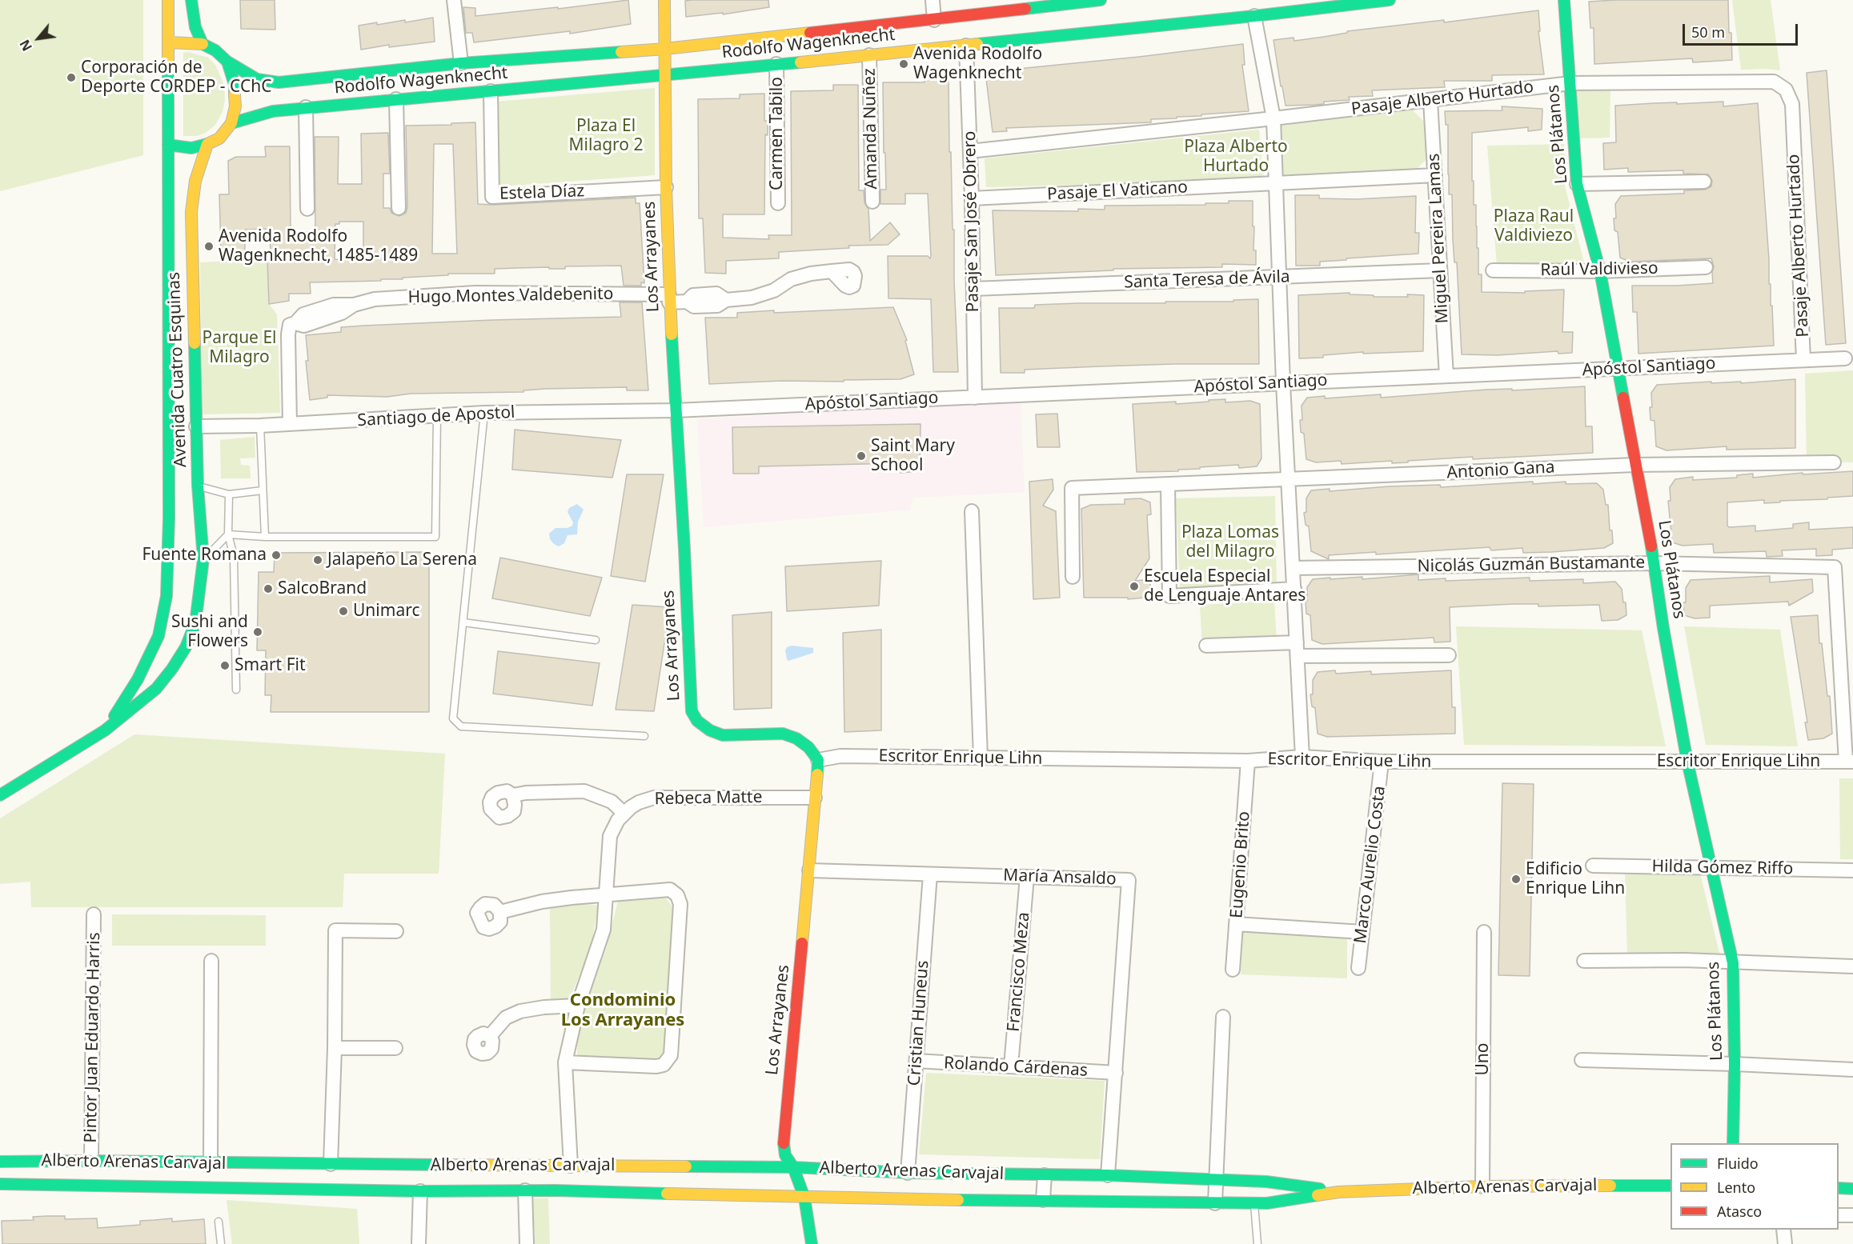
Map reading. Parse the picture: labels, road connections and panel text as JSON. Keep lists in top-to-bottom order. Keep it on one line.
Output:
{"streets":{"street":["Rodolfo Wagenknecht","Pasaje Alberto Hurtado","Amanda Nuñez","Carmen Tabilo","Los Plátanos","Pasaje El Vaticano","Estela Díaz","Pasaje San José Obrero","Miguel Pereira Lamas","Los Arrayanes","Raúl Valdivieso","Santa Teresa de Ávila","Hugo Montes Valdebenito","Apóstol Santiago","Avenida Cuatro Esquinas","Santiago de Apostol","Antonio Gana","Nicolás Guzmán Bustamante","Escritor Enrique Lihn","Rebeca Matte","Eugenio Brito","Marco Aurelio Costa","Hilda Gómez Riffo","María Ansaldo","Francisco Meza","Cristian Huneus","Pintor Juan Eduardo Harris","Uno","Rolando Cárdenas","Alberto Arenas Carvajal"]},"crossings":[["Rodolfo Wagenknecht","Amanda Nuñez"],["Rodolfo Wagenknecht","Carmen Tabilo"],["Rodolfo Wagenknecht","Estela Díaz"],["Rodolfo Wagenknecht","Pasaje San José Obrero"],["Rodolfo Wagenknecht","Los Arrayanes"],["Pasaje Alberto Hurtado","Los Plátanos"],["Pasaje Alberto Hurtado","Pasaje San José Obrero"],["Pasaje Alberto Hurtado","Miguel Pereira Lamas"],["Pasaje Alberto Hurtado","Apóstol Santiago"],["Los Plátanos","Raúl Valdivieso"],["Los Plátanos","Apóstol Santiago"],["Los Plátanos","Antonio Gana"],["Los Plátanos","Nicolás Guzmán Bustamante"],["Los Plátanos","Escritor Enrique Lihn"],["Los Plátanos","Hilda Gómez Riffo"],["Pasaje El Vaticano","Pasaje San José Obrero"],["Pasaje El Vaticano","Miguel Pereira Lamas"],["Estela Díaz","Los Arrayanes"],["Pasaje San José Obrero","Santa Teresa de Ávila"],["Pasaje San José Obrero","Apóstol Santiago"],["Miguel Pereira Lamas","Santa Teresa de Ávila"],["Miguel Pereira Lamas","Apóstol Santiago"],["Los Arrayanes","Hugo Montes Valdebenito"],["Los Arrayanes","Apóstol Santiago"],["Los Arrayanes","Santiago de Apostol"],["Los Arrayanes","Escritor Enrique Lihn"],["Los Arrayanes","Rebeca Matte"],["Los Arrayanes","María Ansaldo"],["Los Arrayanes","Alberto Arenas Carvajal"],["Hugo Montes Valdebenito","Santiago de Apostol"],["Apóstol Santiago","Santiago de Apostol"],["Avenida Cuatro Esquinas","Santiago de Apostol"],["Nicolás Guzmán Bustamante","Escritor Enrique Lihn"],["Escritor Enrique Lihn","Eugenio Brito"],["Escritor Enrique Lihn","Marco Aurelio Costa"],["Rebeca Matte","Alberto Arenas Carvajal"],["María Ansaldo","Francisco Meza"],["María Ansaldo","Cristian Huneus"],["María Ansaldo","Rolando Cárdenas"],["María Ansaldo","Alberto Arenas Carvajal"],["Francisco Meza","Rolando Cárdenas"],["Cristian Huneus","Rolando Cárdenas"],["Cristian Huneus","Alberto Arenas Carvajal"],["Pintor Juan Eduardo Harris","Alberto Arenas Carvajal"],["Uno","Alberto Arenas Carvajal"]],"districts":["Condominio Los Arrayanes"],"parks":["Plaza El Milagro 2","Plaza Alberto Hurtado","Plaza Raul Valdiviezo","Parque El Milagro","Plaza Lomas del Milagro"],"places":["Avenida Rodolfo Wagenknecht","Corporación de Deporte CORDEP - CChC","Avenida Rodolfo Wagenknecht, 1485-1489","Saint Mary School","Fuente Romana","Jalapeño La Serena","Escuela Especial de Lenguaje Antares","SalcoBrand","Unimarc","Sushi and Flowers","Smart Fit","Edificio Enrique Lihn"],"legend":["Fluido","Lento","Atasco"],"scale_bar":"50 m","north":"bottom left"}
